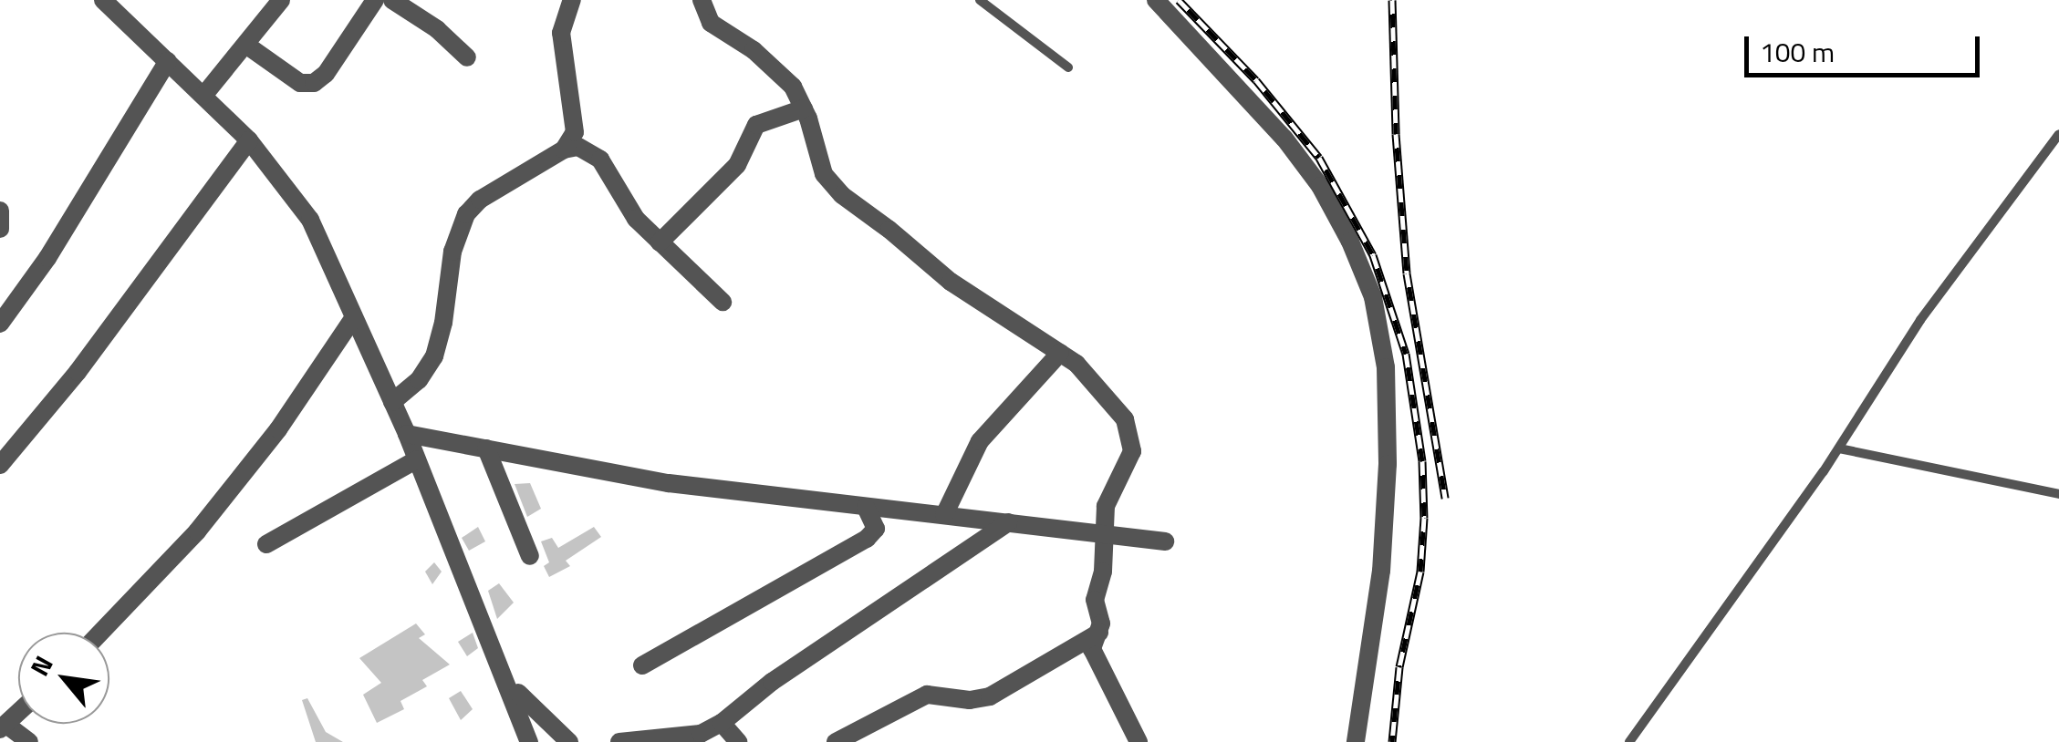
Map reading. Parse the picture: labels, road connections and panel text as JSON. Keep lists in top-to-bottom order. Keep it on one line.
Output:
{"scale_bar":"100 m","north":"top left"}
